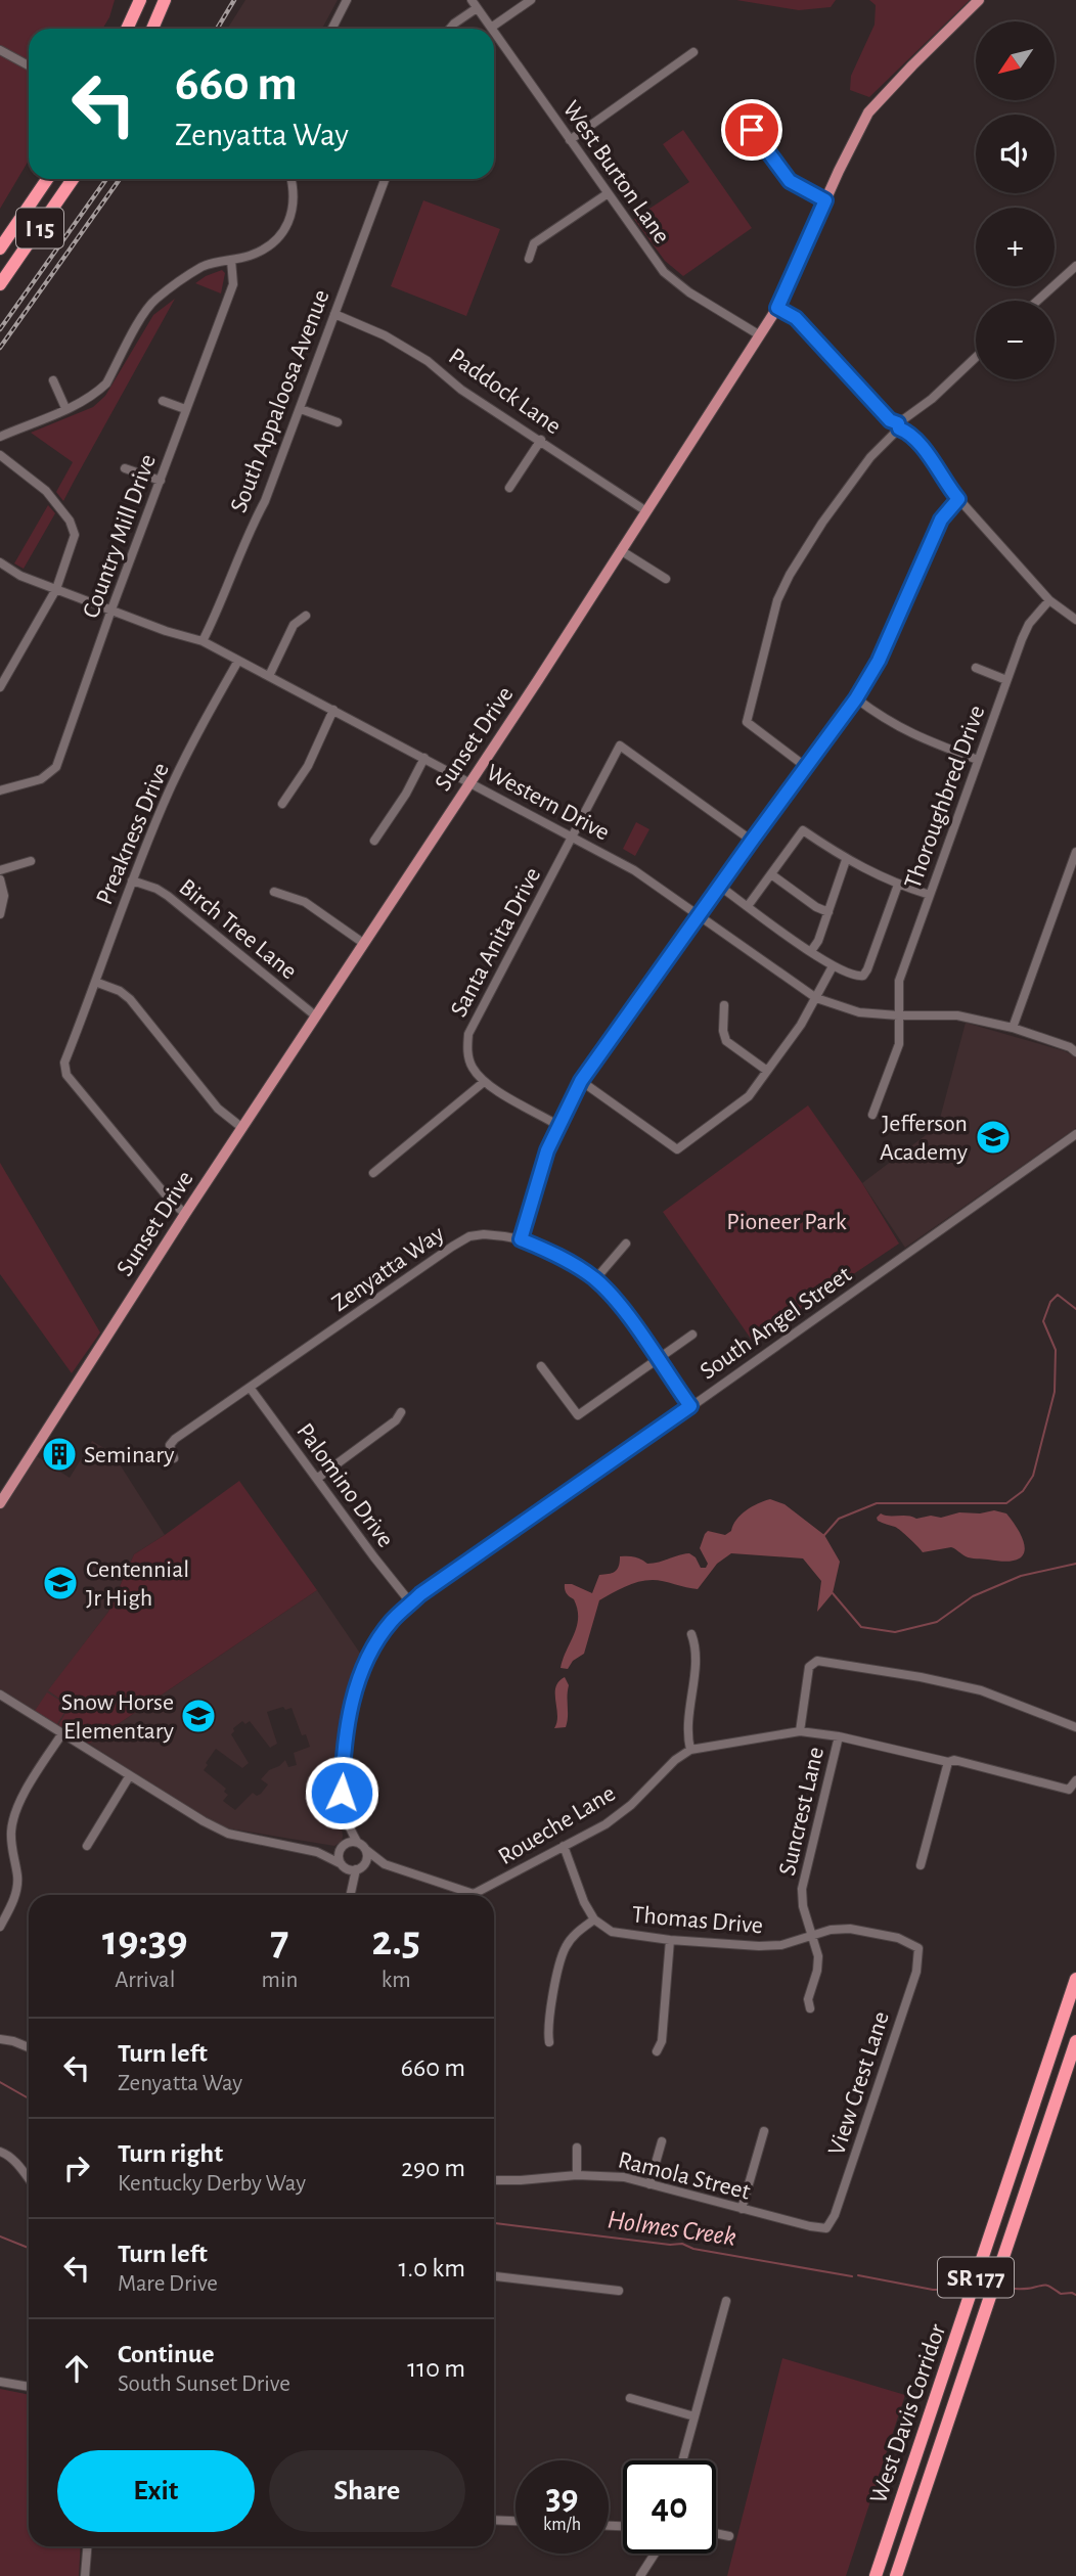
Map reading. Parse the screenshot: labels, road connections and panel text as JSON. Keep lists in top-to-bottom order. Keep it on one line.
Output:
{"streets":{"highway":["I 15","SR 177","West Davis Corridor"],"main road":["Sunset Drive"],"street":["West Burton Lane","Paddock Lane","South Appaloosa Avenue","Country Mill Drive","Thoroughbred Drive","Western Drive","Preakness Drive","Birch Tree Lane","Santa Anita Drive","Zenyatta Way","South Angel Street","Palomino Drive","Suncrest Lane","Roueche Lane","Thomas Drive","View Crest Lane","Ramola Street"]},"crossings":[["West Burton Lane","Sunset Drive"],["Paddock Lane","South Appaloosa Avenue"],["Paddock Lane","Sunset Drive"],["South Appaloosa Avenue","Western Drive"],["Country Mill Drive","Western Drive"],["Sunset Drive","Western Drive"],["Sunset Drive","Preakness Drive"],["Sunset Drive","Birch Tree Lane"],["Thoroughbred Drive","Western Drive"],["Western Drive","Preakness Drive"],["Western Drive","Santa Anita Drive"],["Preakness Drive","Birch Tree Lane"],["Zenyatta Way","South Angel Street"],["Zenyatta Way","Palomino Drive"],["South Angel Street","Palomino Drive"],["Suncrest Lane","Roueche Lane"],["Suncrest Lane","Thomas Drive"],["Thomas Drive","View Crest Lane"],["View Crest Lane","Ramola Street"]],"water":["Holmes Creek"],"parks":["Pioneer Park"],"places":{"school or university":["Jefferson Academy","Centennial Jr High","Snow Horse Elementary"],"building":["Seminary"]},"north":"bottom left","page":{"map_buttons":["+","−"],"turn":["660 m","Zenyatta Way"],"eta":["19:39","Arrival","7","min","2.5","km"],"list":[{"name":"Turn left","note":"Zenyatta Way","value":"660 m"},{"name":"Turn right","note":"Kentucky Derby Way","value":"290 m"},{"name":"Turn left","note":"Mare Drive","value":"1.0 km"},{"name":"Continue","note":"South Sunset Drive","value":"110 m"}],"buttons":["Exit","Share"],"speed":"39 km/h","limit":"40"}}
